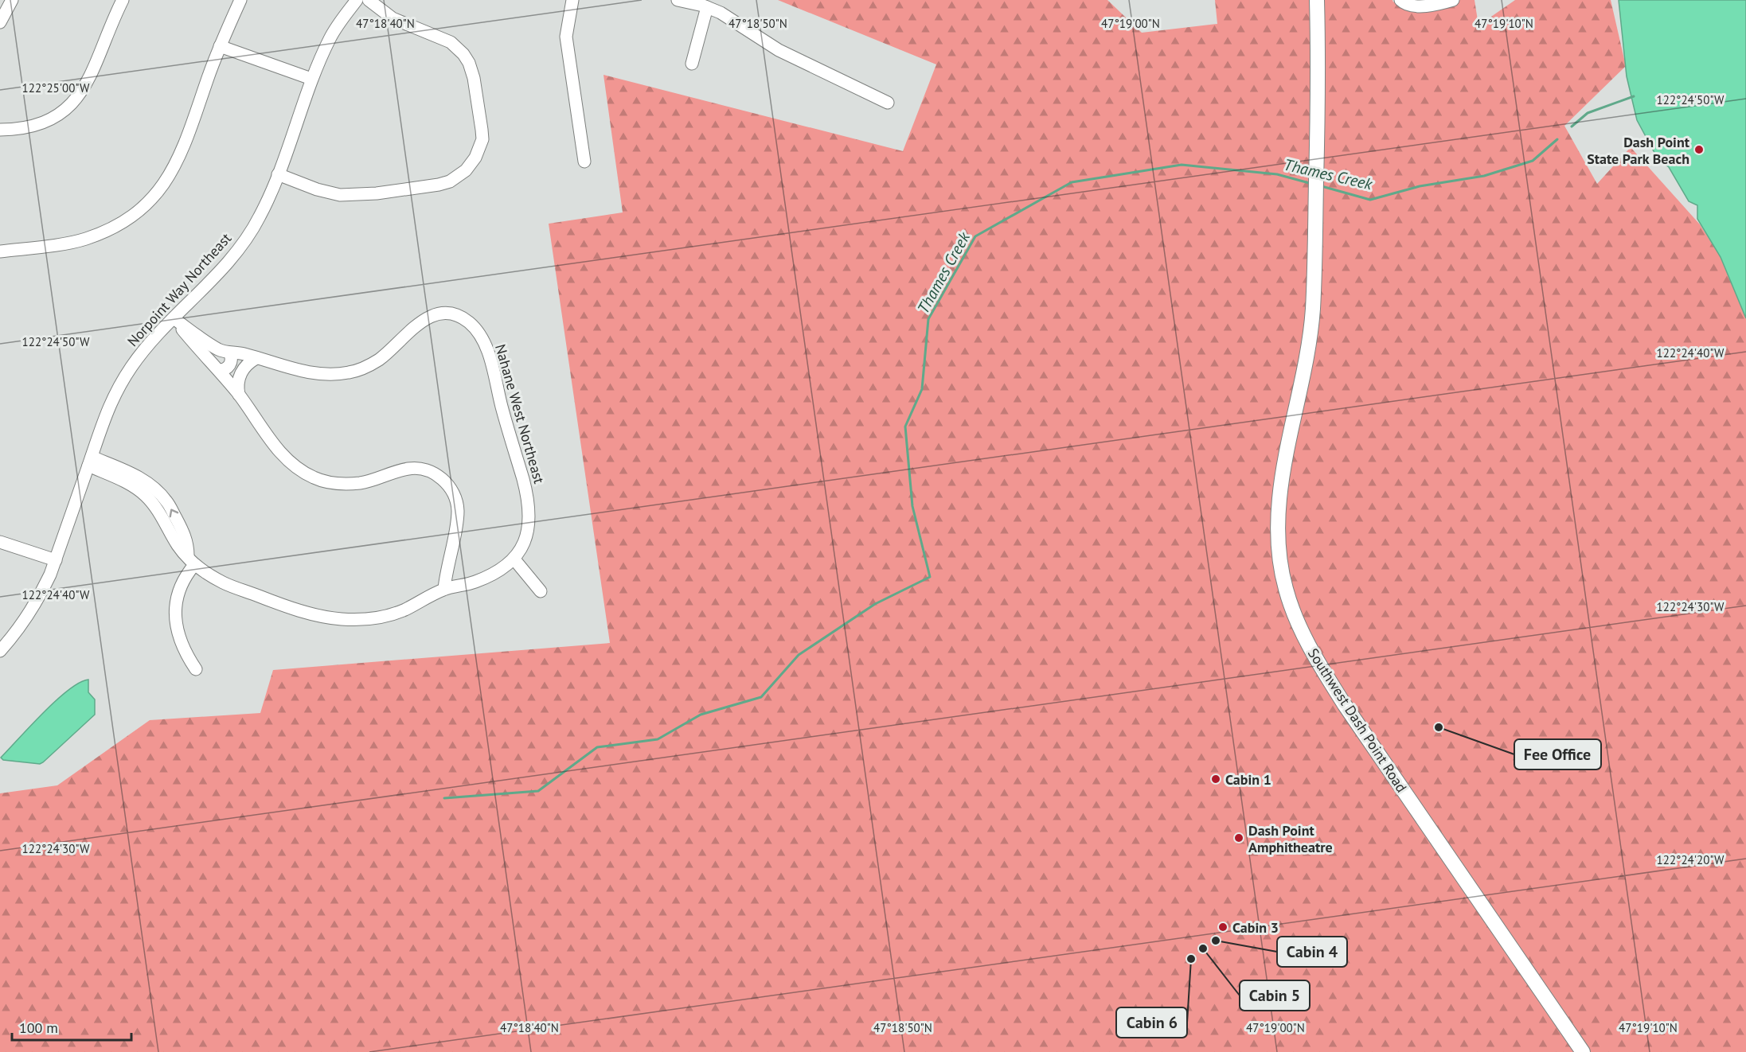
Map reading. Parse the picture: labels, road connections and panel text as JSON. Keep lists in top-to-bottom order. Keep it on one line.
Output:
{"streets":{"main road":["Southwest Dash Point Road"],"street":["Norpoint Way Northeast","Nahane West Northeast"]},"crossings":[["Norpoint Way Northeast","Nahane West Northeast"]],"water":["Thames Creek"],"places":["Dash Point State Park Beach","Fee Office","Cabin 1","Dash Point Amphitheatre","Cabin 3","Cabin 4","Cabin 5","Cabin 6"],"scale_bar":"100 m","coordinates":["47°18'40\"N","47°18'50\"N","47°19'00\"N","47°19'10\"N","122°25'00\"W","122°24'50\"W","122°24'40\"W","122°24'30\"W","122°24'20\"W"]}
